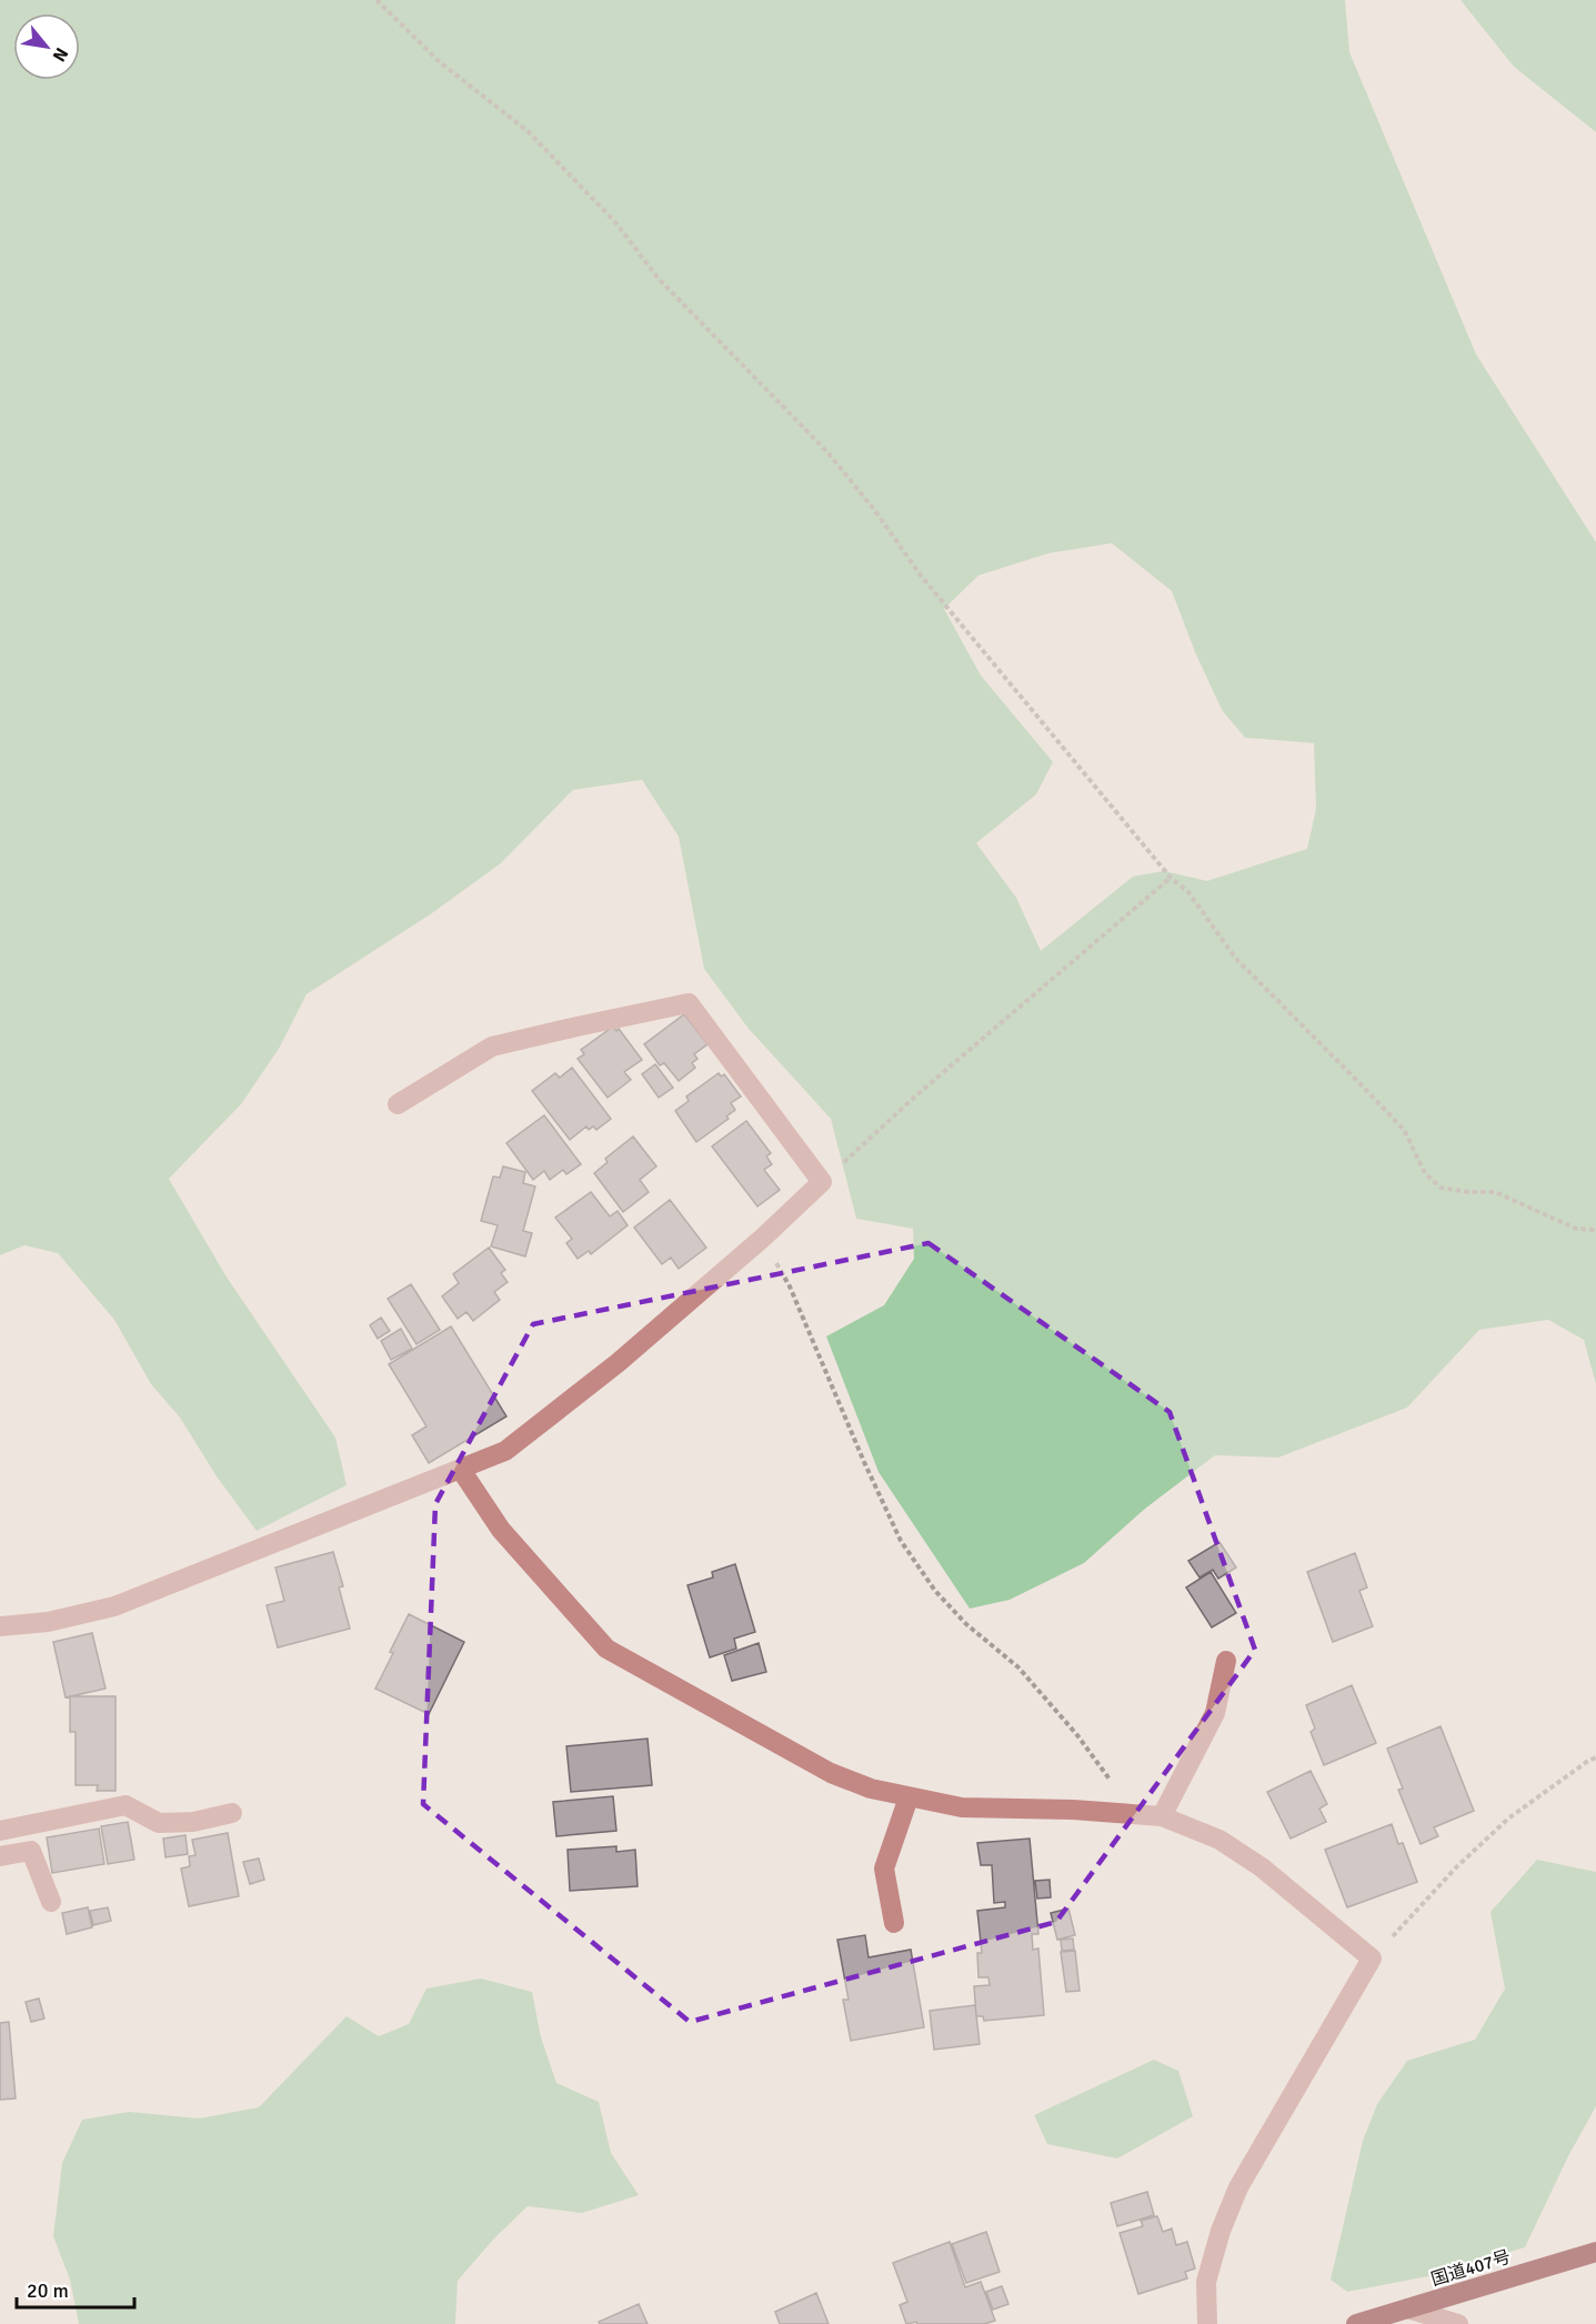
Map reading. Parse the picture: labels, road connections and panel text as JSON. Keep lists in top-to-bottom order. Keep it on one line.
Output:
{"streets":{"highway":["国道407号"]},"scale_bar":"20 m","north":"bottom right"}
